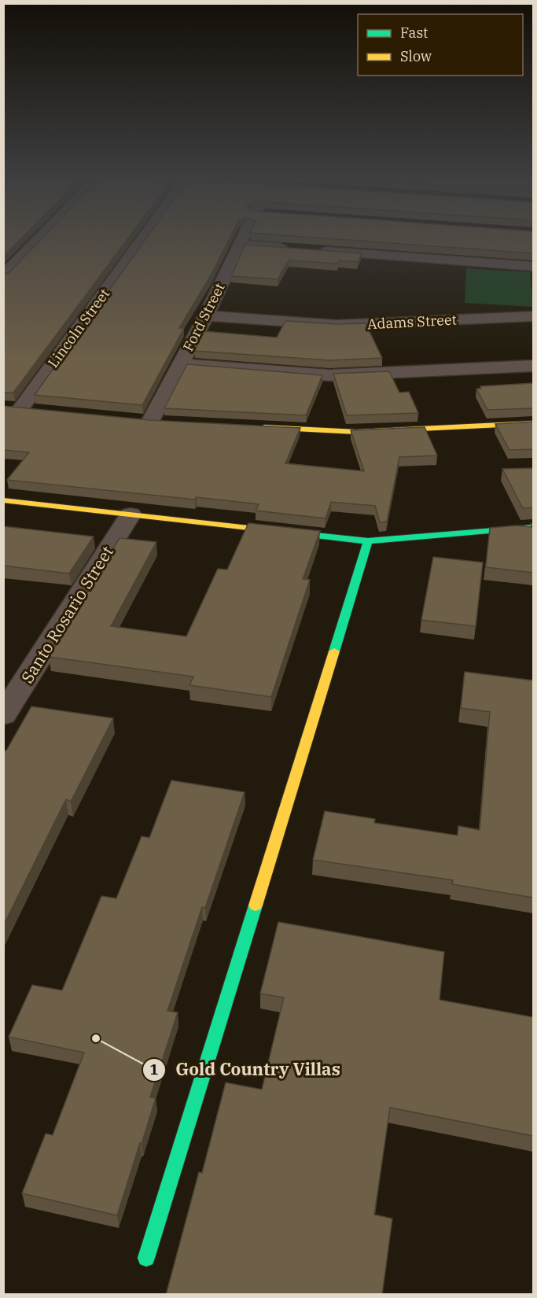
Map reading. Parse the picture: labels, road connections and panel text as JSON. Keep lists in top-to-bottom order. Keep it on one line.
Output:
{"streets":{"street":["Ford Street","Adams Street","Lincoln Street","Santo Rosario Street"]},"crossings":[["Ford Street","Adams Street"]],"places":["Gold Country Villas"],"legend":["Fast","Slow"]}
